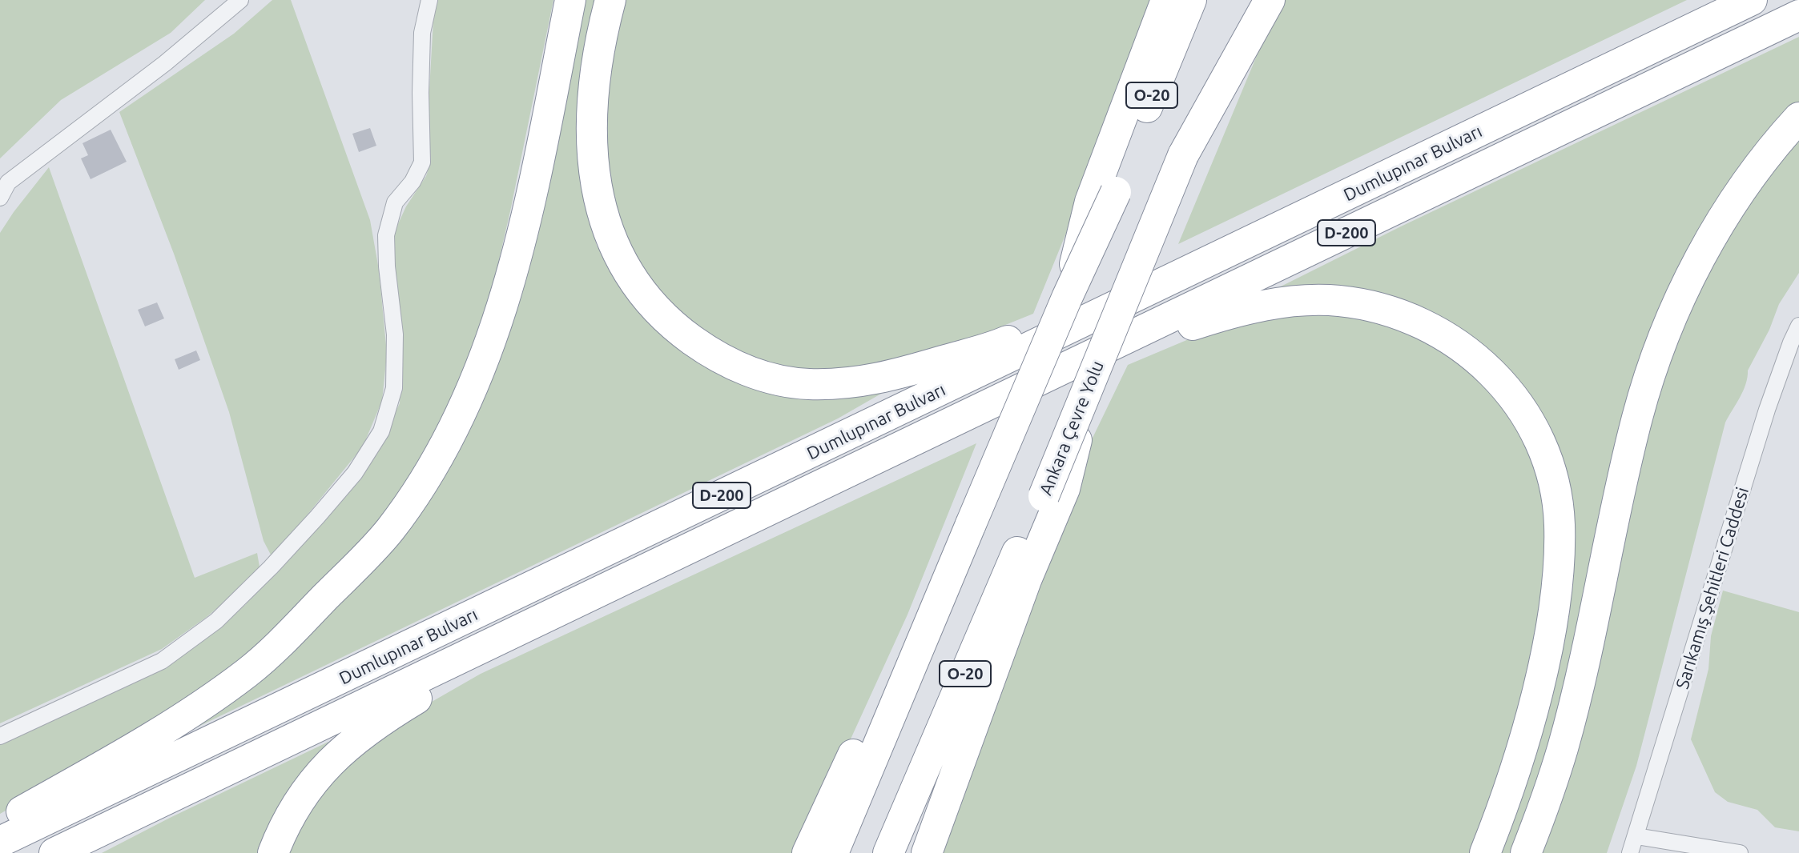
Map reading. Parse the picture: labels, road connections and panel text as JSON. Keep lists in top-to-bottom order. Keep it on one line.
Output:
{"streets":{"highway":["O-20","Dumlupınar Bulvarı","D-200","Ankara Çevre Yolu"],"street":["Sarıkamış Şehitleri Caddesi"]}}
